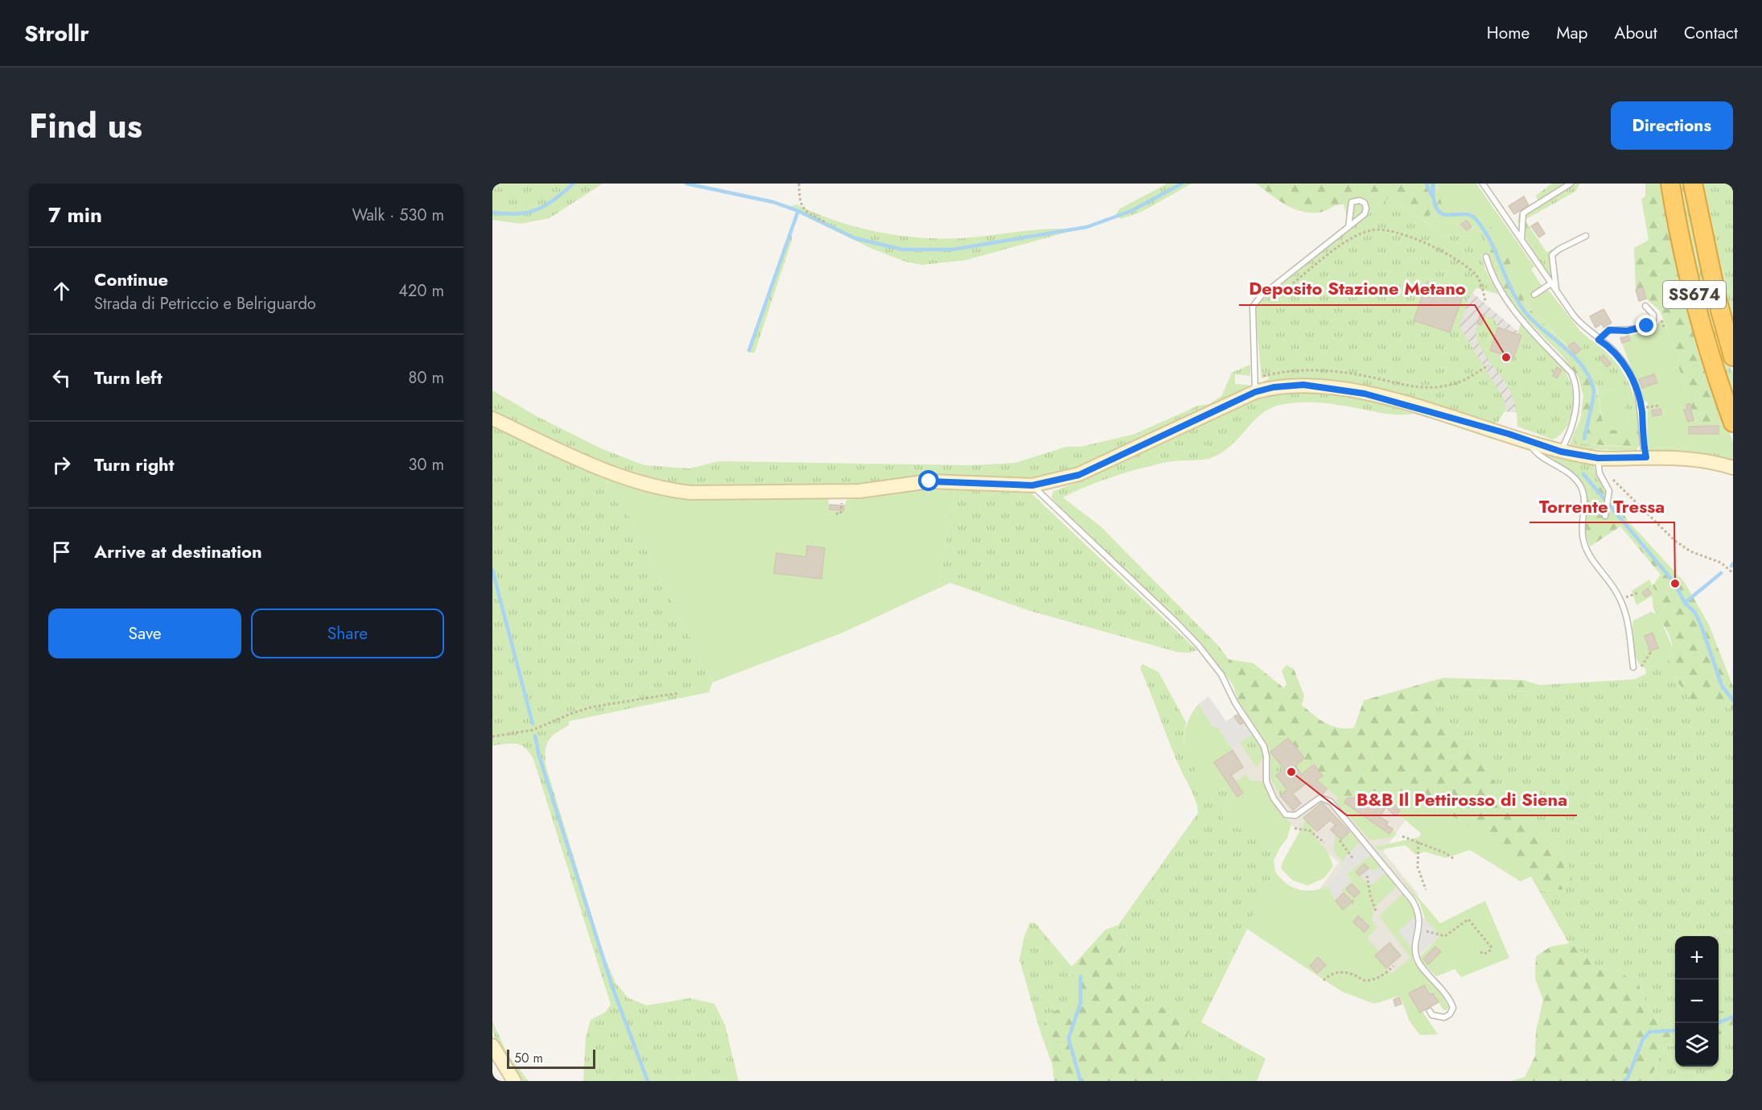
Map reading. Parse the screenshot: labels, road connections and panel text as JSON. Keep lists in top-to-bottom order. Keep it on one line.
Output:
{"streets":{"highway":["SS674"]},"places":["Deposito Stazione Metano","Torrente Tressa","B&B Il Pettirosso di Siena"],"scale_bar":"50 m","page":{"header":"Strollr","nav":["Home","Map","About","Contact"],"title":"Find us","buttons":["Directions",["Save","Share"]],"heading":["7 min","Walk · 530 m"],"list":[["Continue","Strada di Petriccio e Belriguardo","420 m"],["Turn left","80 m"],["Turn right","30 m"],"Arrive at destination"],"map_buttons":["+","−"],"scale":"50 m"}}
